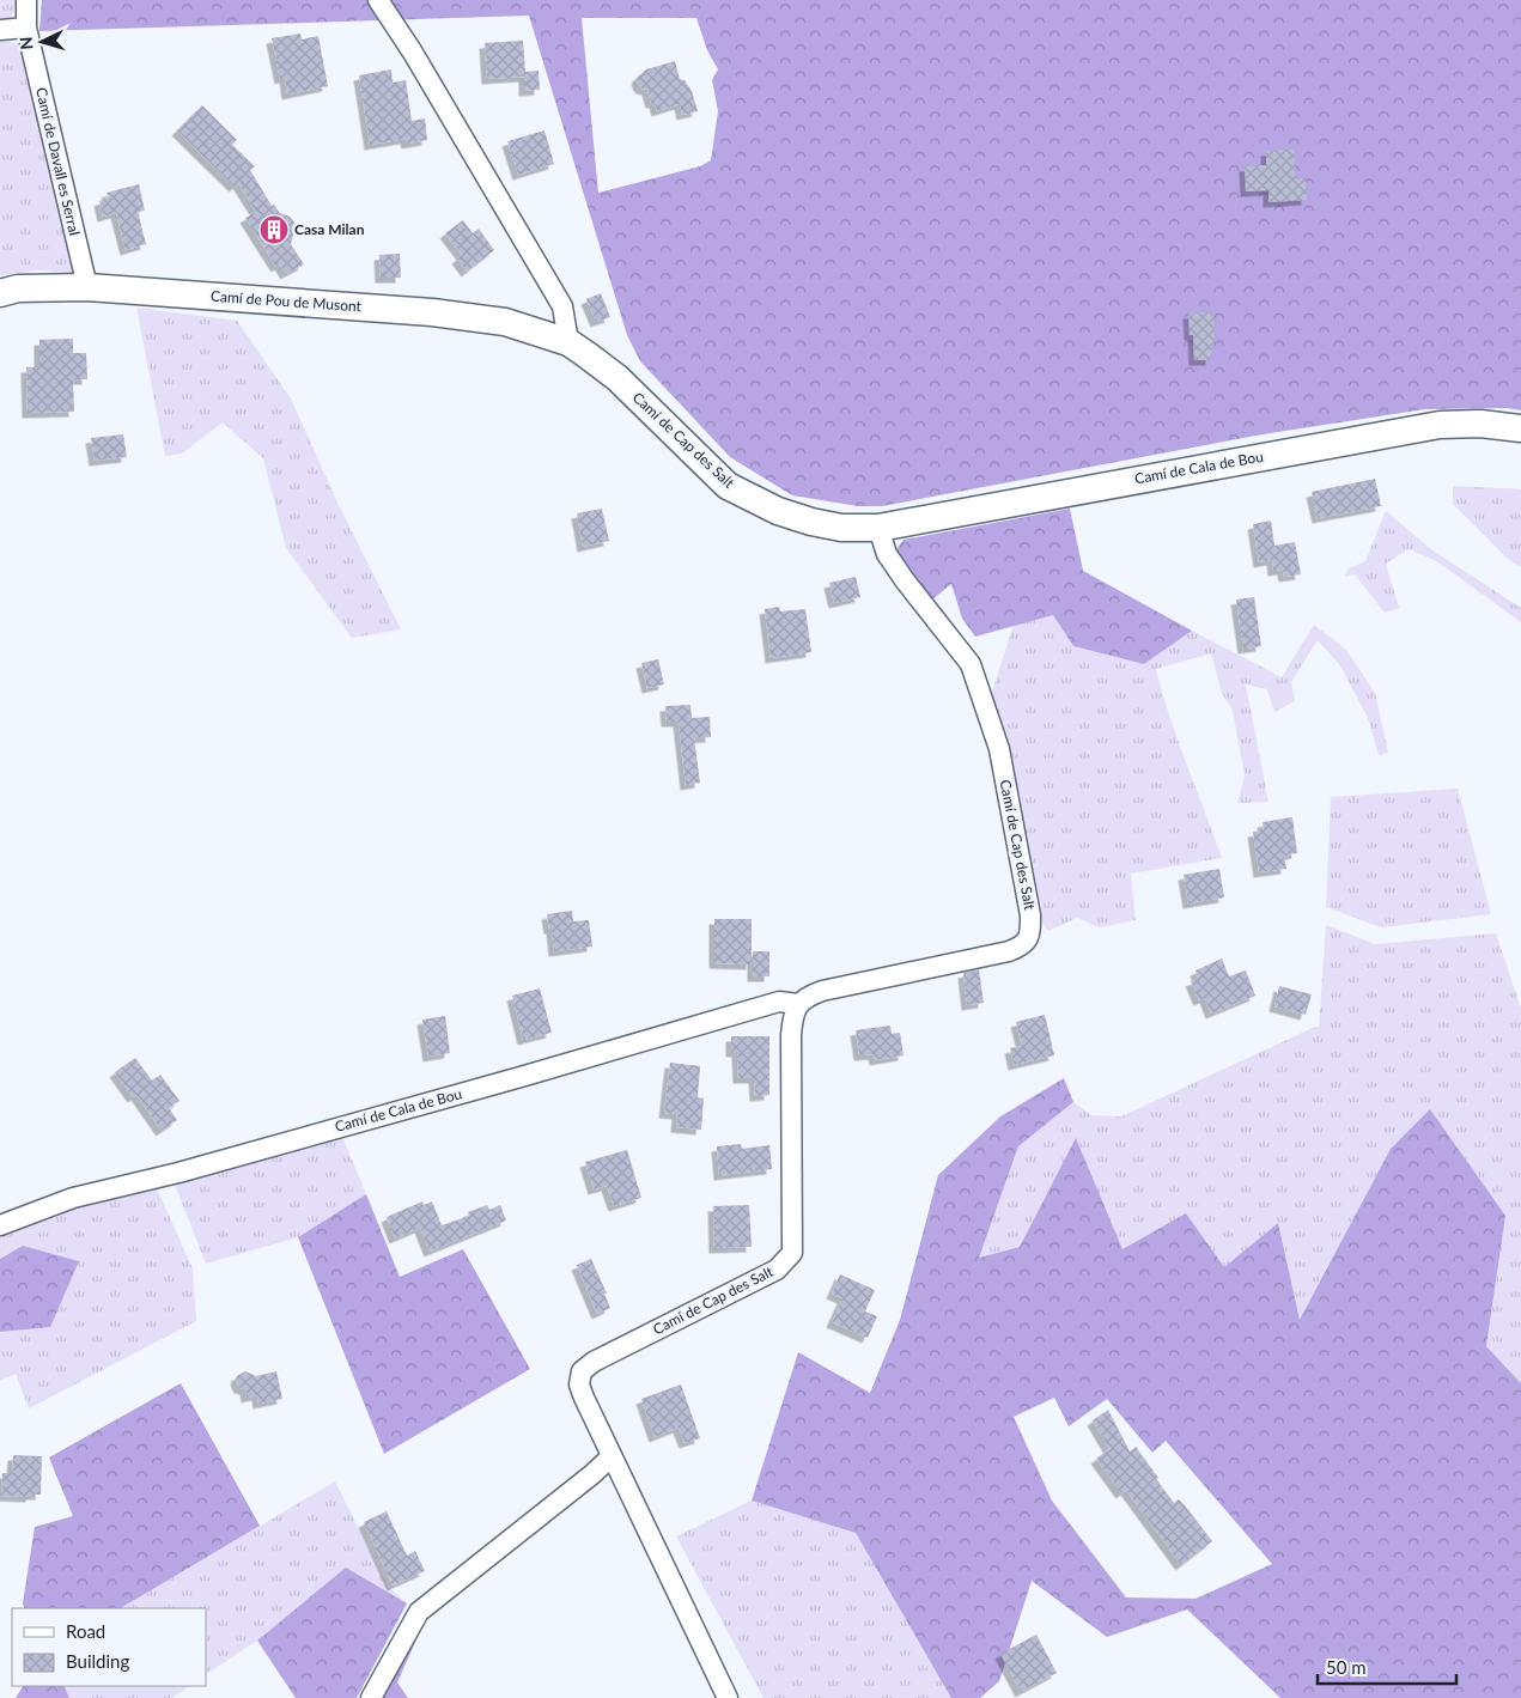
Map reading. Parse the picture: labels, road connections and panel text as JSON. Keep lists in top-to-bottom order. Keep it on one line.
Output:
{"streets":{"street":["Camí de Davall es Serral","Camí de Pou de Musont","Camí de Cap des Salt","Camí de Cala de Bou"]},"crossings":[["Camí de Davall es Serral","Camí de Pou de Musont"],["Camí de Pou de Musont","Camí de Cap des Salt"],["Camí de Cap des Salt","Camí de Cala de Bou"]],"places":{"building":["Casa Milan"]},"legend":["Road","Building"],"scale_bar":"50 m","north":"left"}
